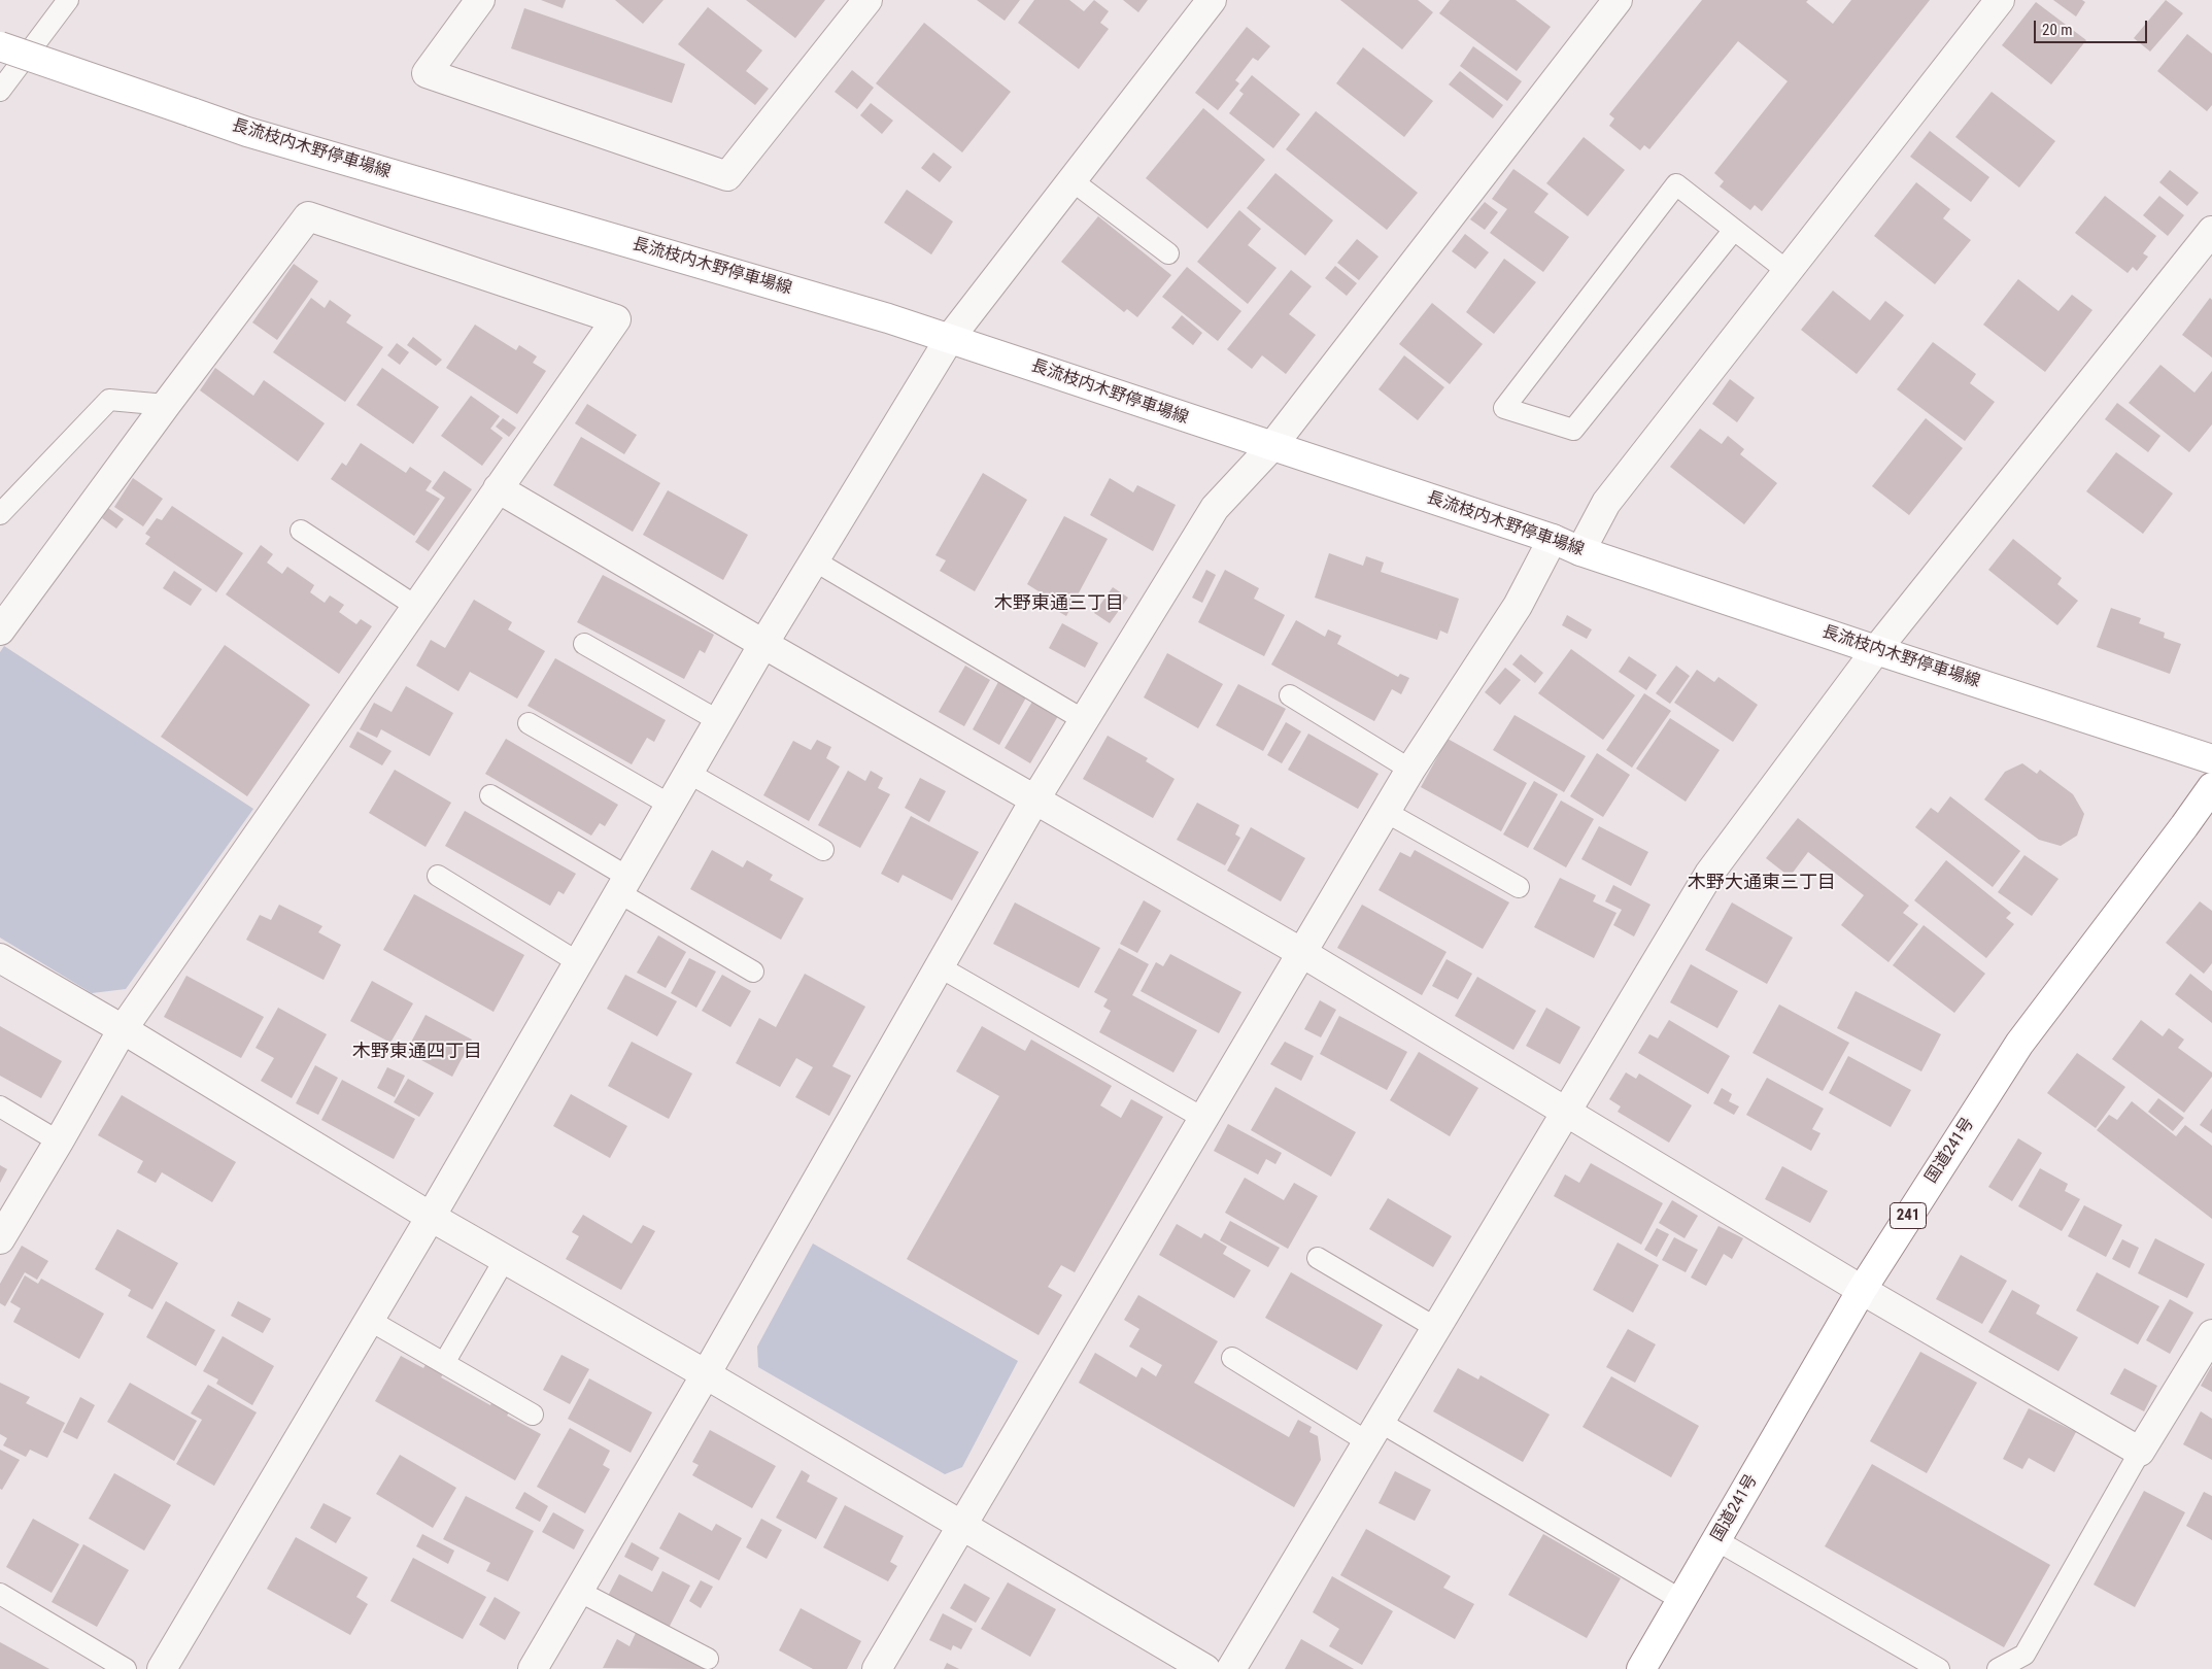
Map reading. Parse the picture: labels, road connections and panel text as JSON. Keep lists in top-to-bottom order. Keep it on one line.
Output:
{"streets":{"main road":["長流枝内木野停車場線","国道241号","241"]},"districts":["木野東通三丁目","木野大通東三丁目","木野東通四丁目"],"scale_bar":"20 m"}
